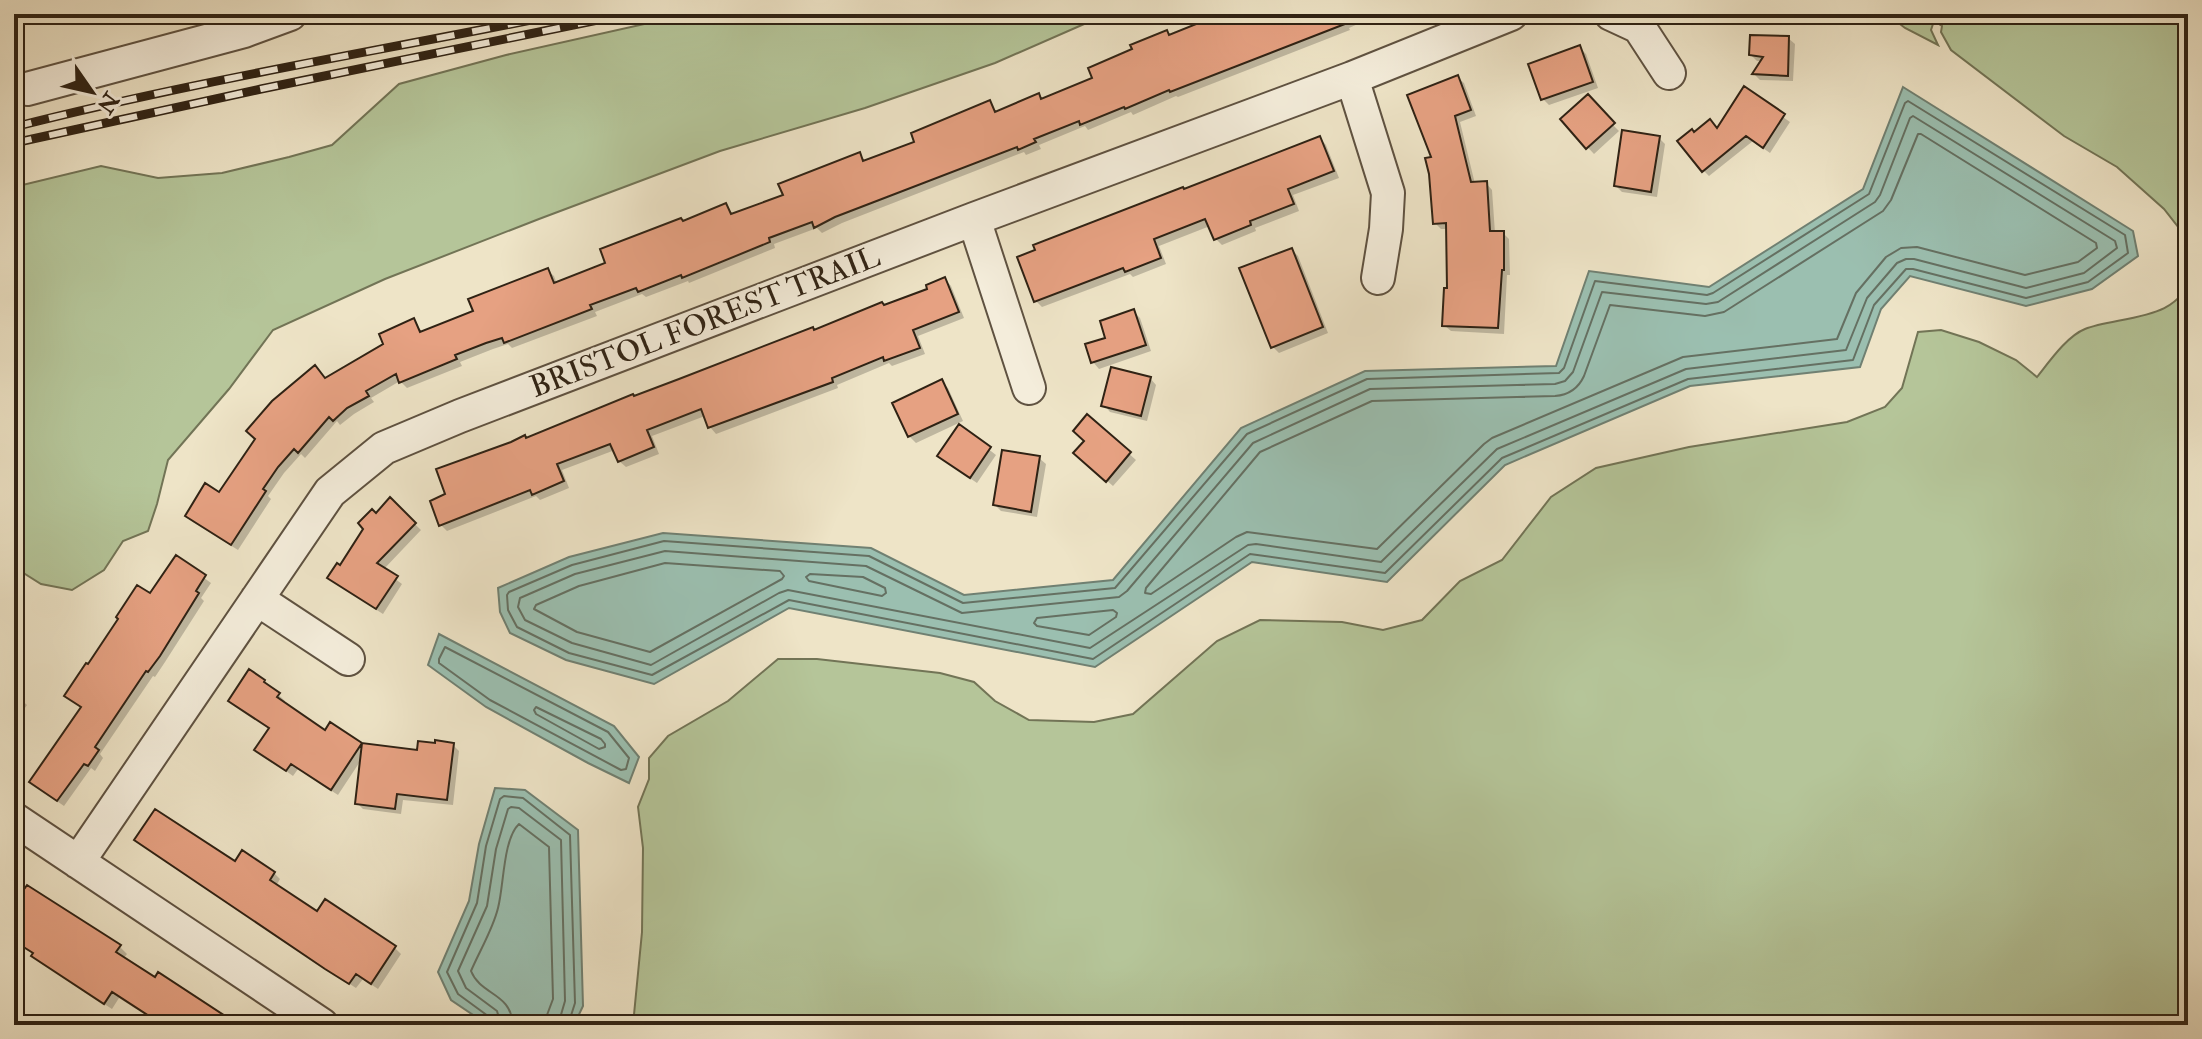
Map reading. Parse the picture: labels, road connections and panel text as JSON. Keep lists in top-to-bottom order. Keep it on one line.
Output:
{"streets":{"street":["BRISTOL FOREST TRAIL"]},"north":"bottom right"}
